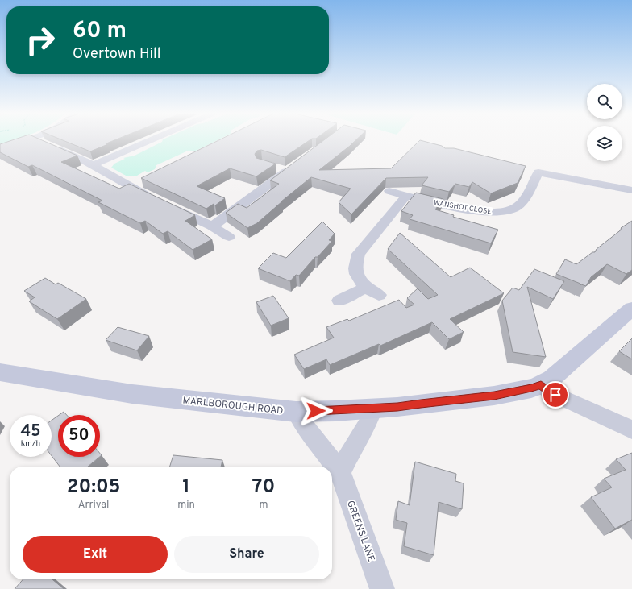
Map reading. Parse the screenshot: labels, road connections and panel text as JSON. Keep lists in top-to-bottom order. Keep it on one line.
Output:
{"streets":{"main road":["MARLBOROUGH ROAD"],"street":["WANSHOT CLOSE","GREENS LANE"]},"crossings":[["MARLBOROUGH ROAD","GREENS LANE"]],"page":{"turn":["60 m","Overtown Hill"],"speed":"45 km/h","limit":"50","eta":["20:05","Arrival","1","min","70","m"],"buttons":["Exit","Share"]}}
